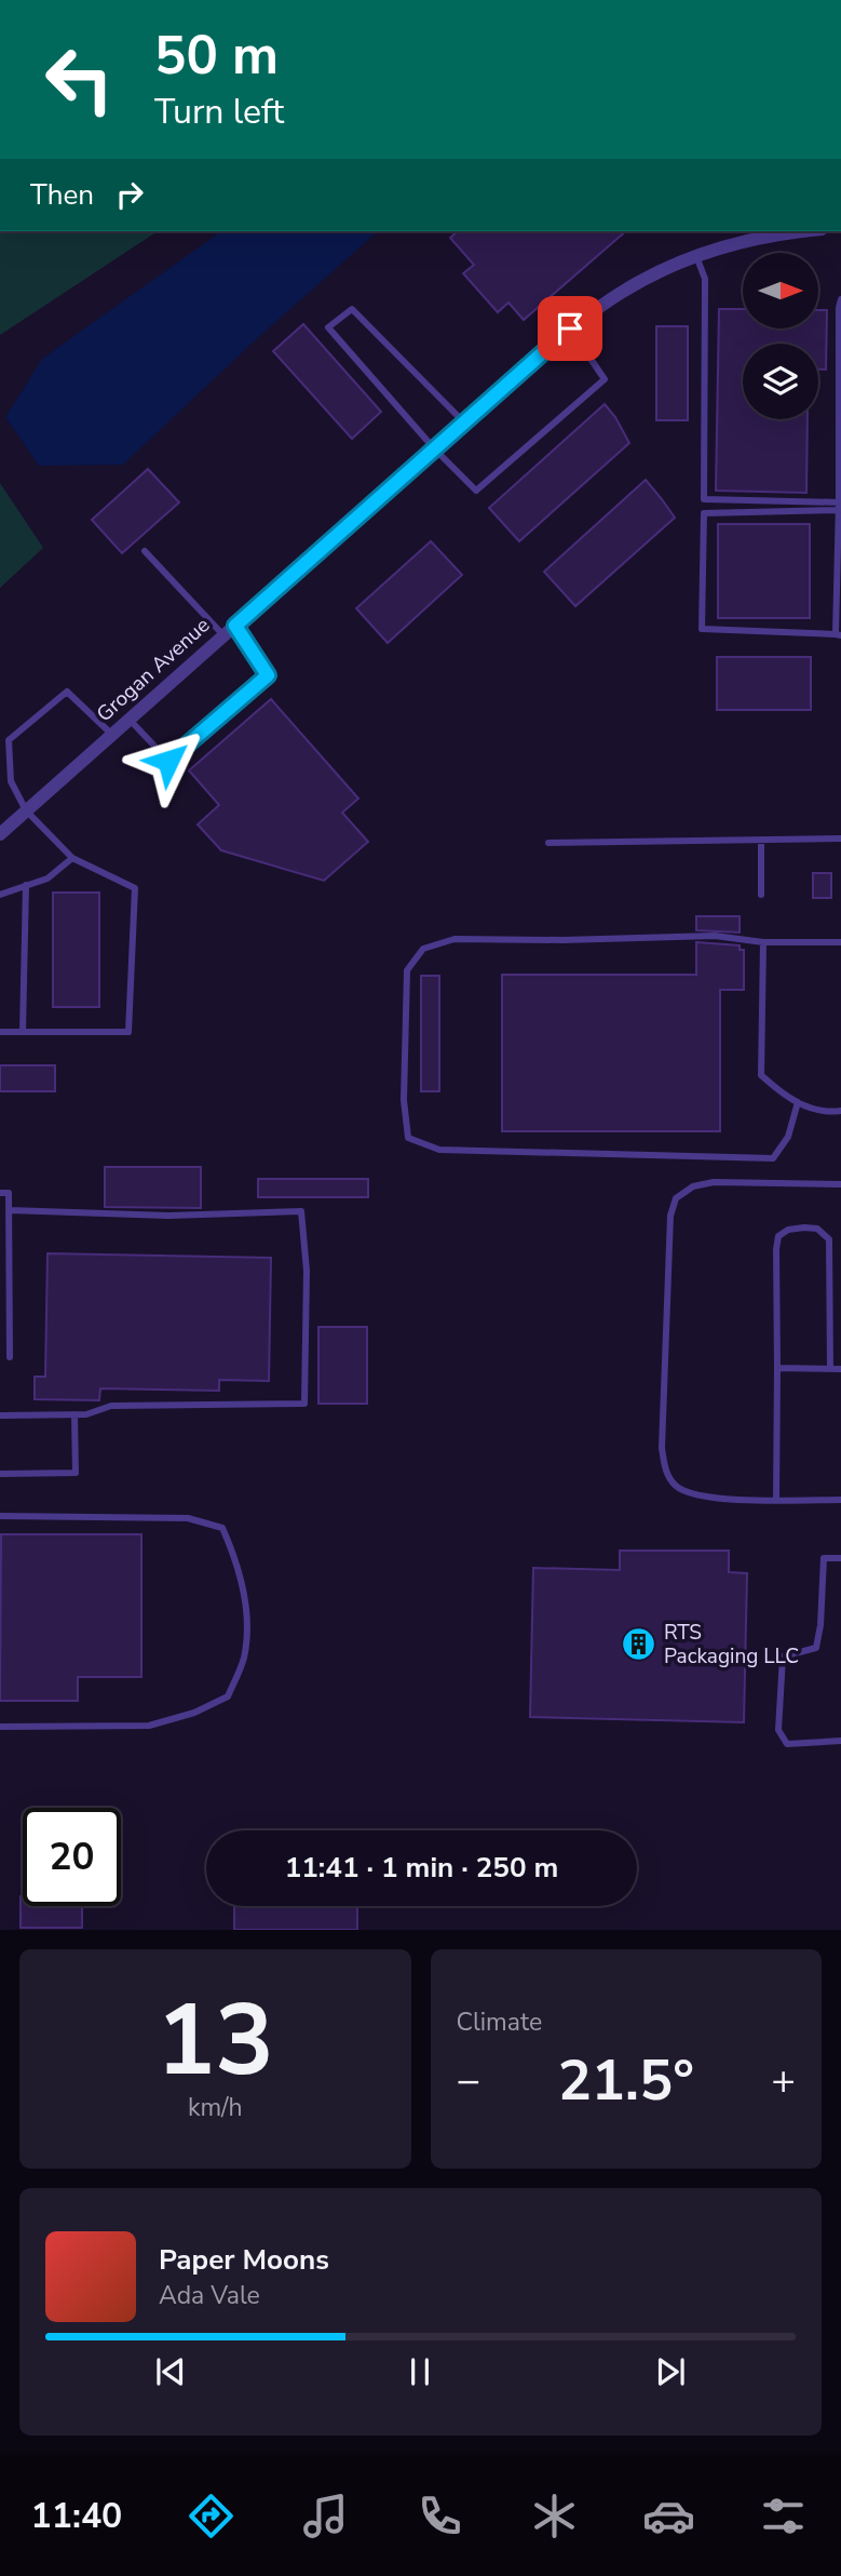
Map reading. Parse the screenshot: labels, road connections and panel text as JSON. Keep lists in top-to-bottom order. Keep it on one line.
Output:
{"streets":{"street":["Grogan Avenue"]},"places":{"building":["RTS Packaging LLC"]},"north":"right","page":{"turn":["50 m","Turn left"],"then":"Then","limit":"20","trip":"11:41 · 1 min · 250 m","tile":[["13","km/h"],"Climate"],"heat":["−","21.5°","+"],"song":["Paper Moons","Ada Vale"],"tabs":"11:40"}}
